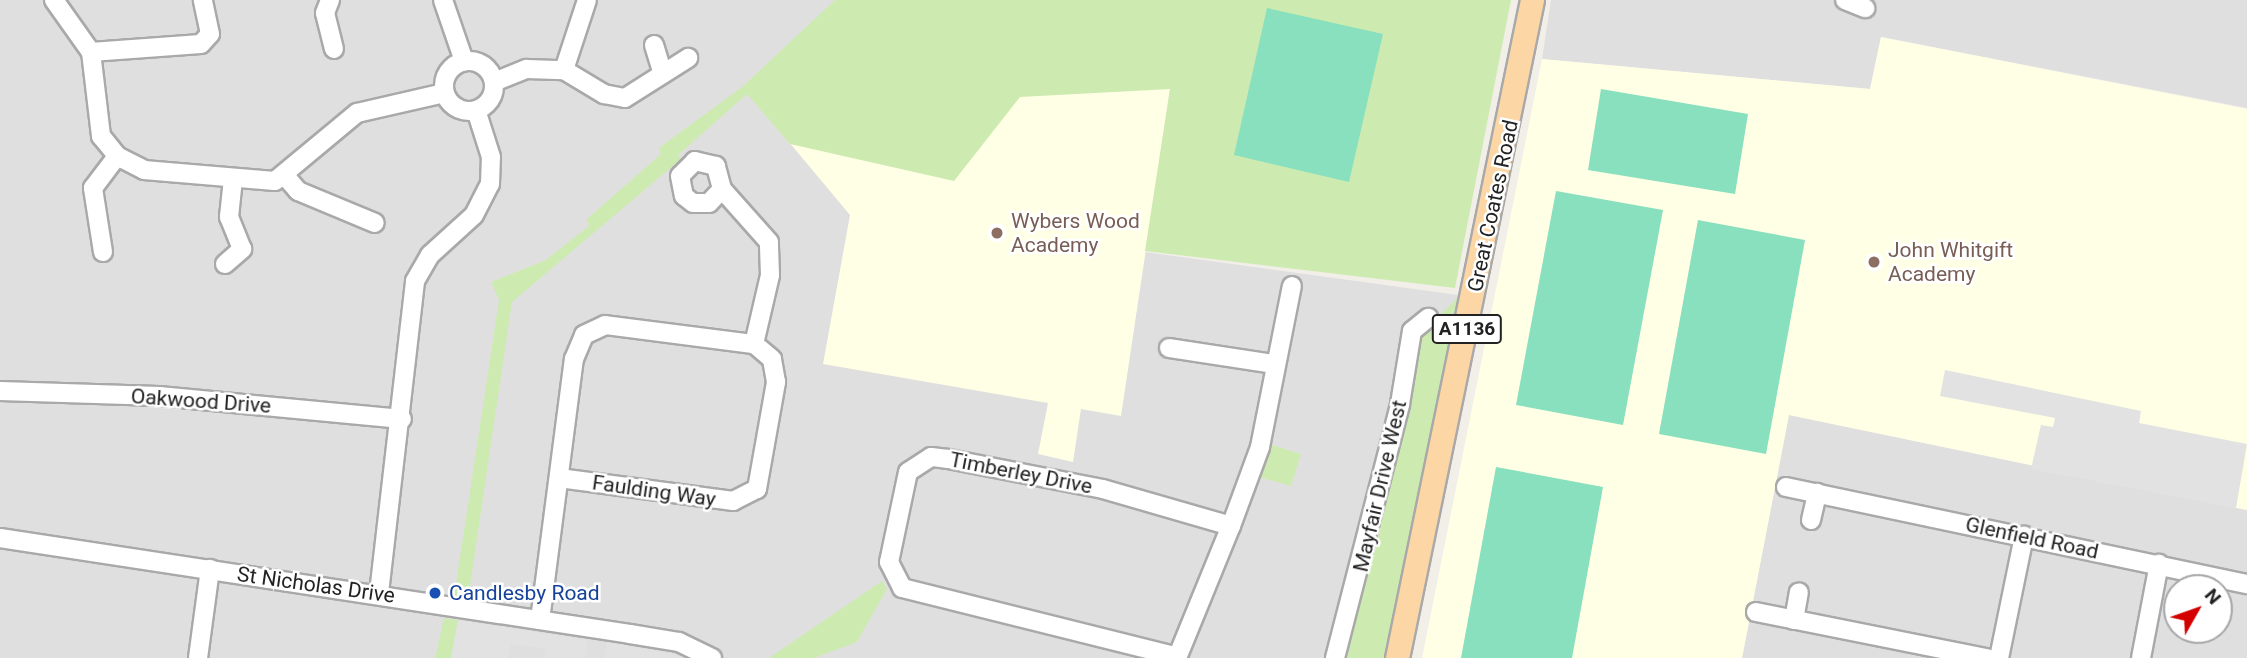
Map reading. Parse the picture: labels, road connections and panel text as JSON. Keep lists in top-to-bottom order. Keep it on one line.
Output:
{"streets":{"main road":["Great Coates Road","A1136"],"street":["Oakwood Drive","Timberley Drive","Mayfair Drive West","Faulding Way","Glenfield Road","St Nicholas Drive"]},"places":["Wybers Wood Academy","John Whitgift Academy","Candlesby Road"],"north":"top right"}
